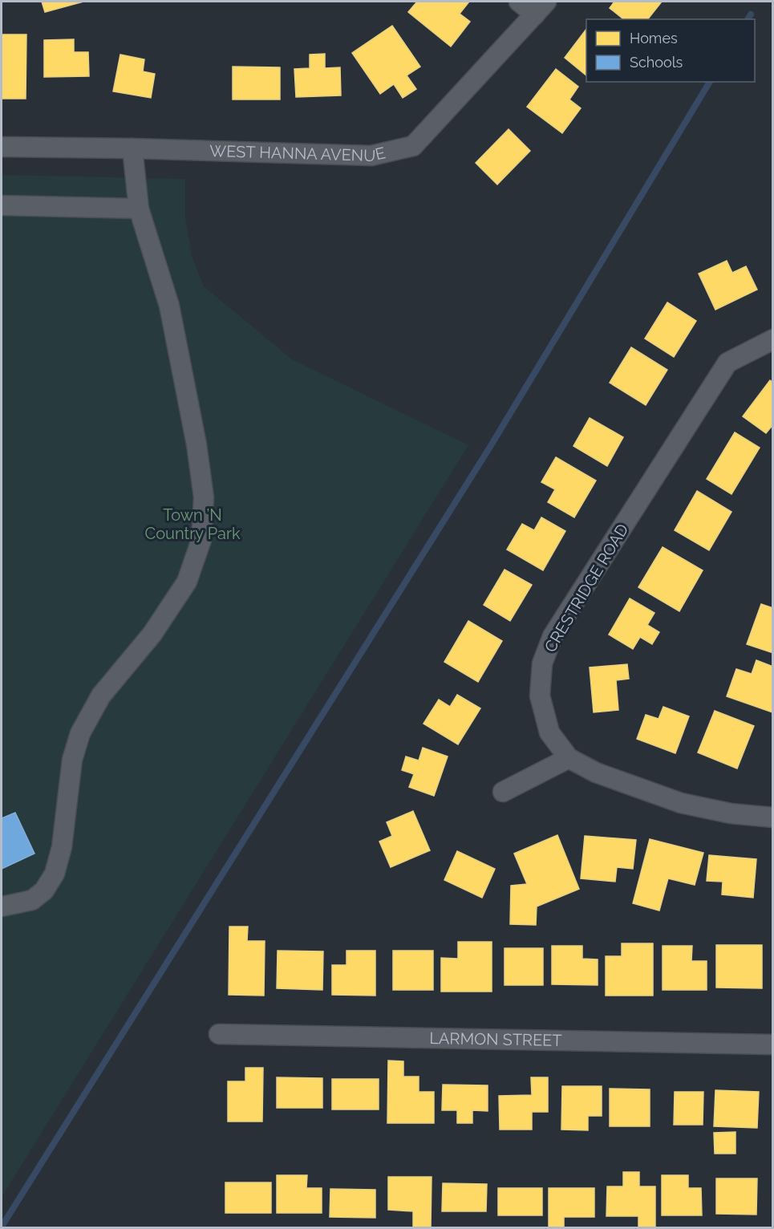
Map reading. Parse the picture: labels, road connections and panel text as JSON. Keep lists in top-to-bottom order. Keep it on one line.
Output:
{"streets":{"street":["WEST HANNA AVENUE","CRESTRIDGE ROAD","LARMON STREET"]},"parks":["Town ’N Country Park"],"legend":["Homes","Schools"]}
